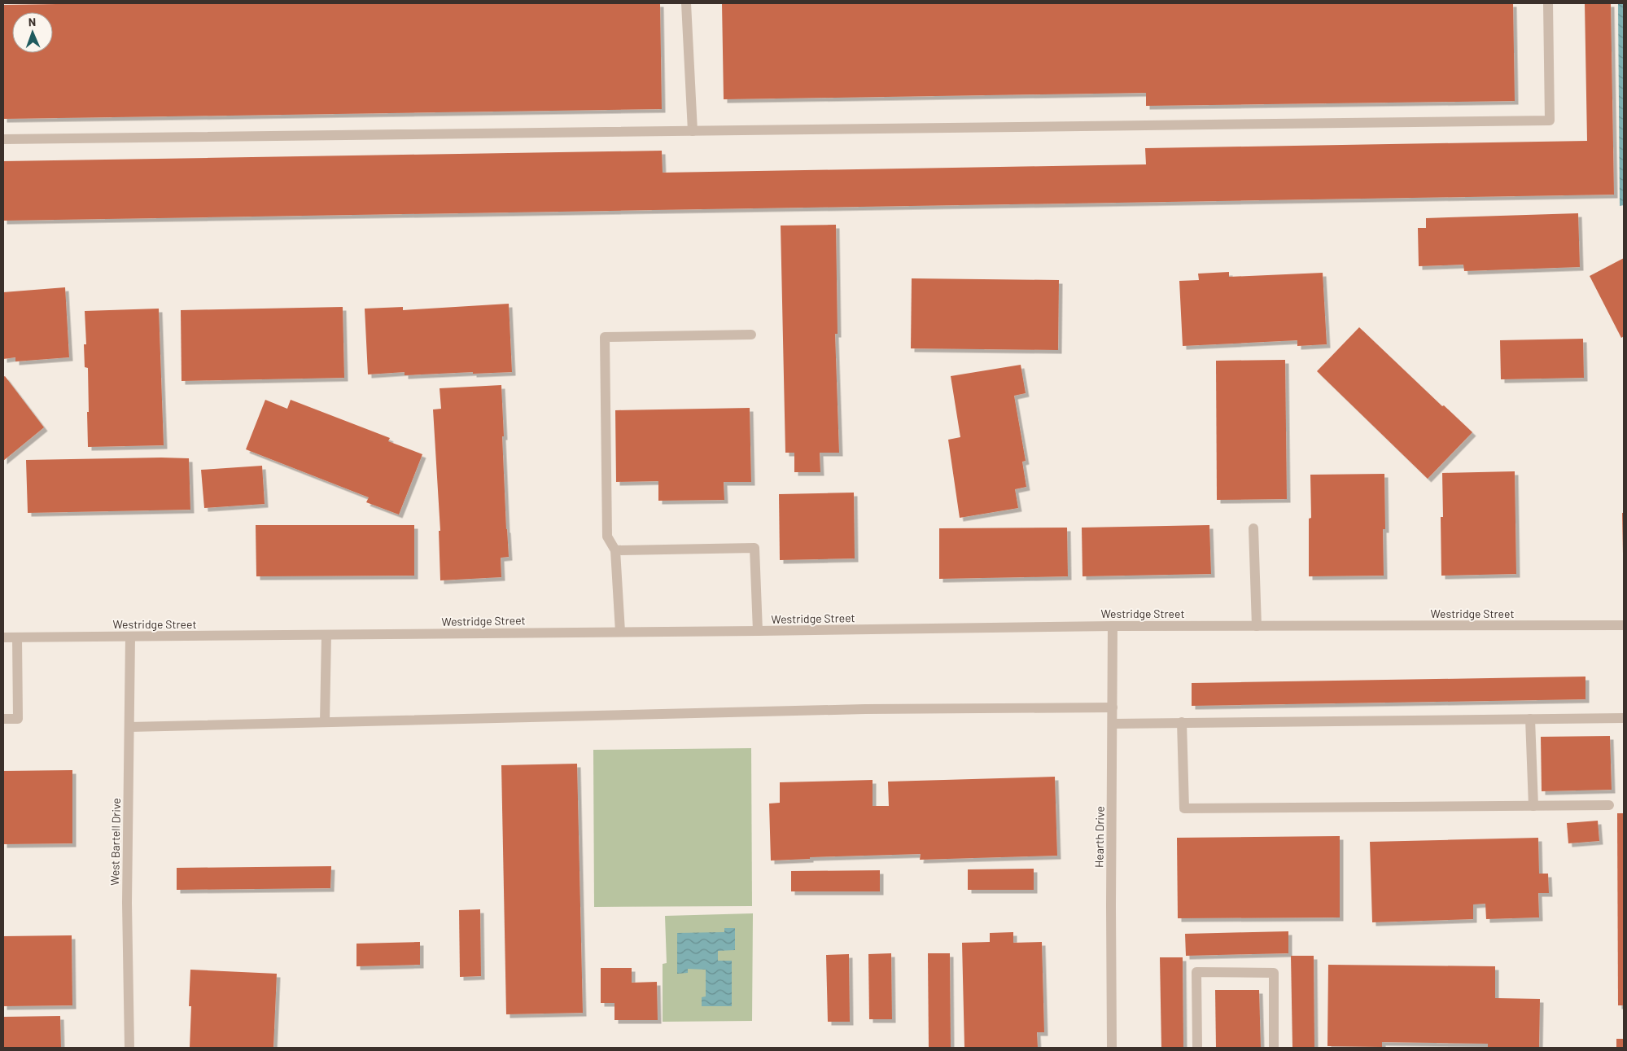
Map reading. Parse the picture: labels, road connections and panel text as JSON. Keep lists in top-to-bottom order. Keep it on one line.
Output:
{"streets":{"street":["Westridge Street","Hearth Drive","West Bartell Drive"]},"crossings":[["Westridge Street","Hearth Drive"],["Westridge Street","West Bartell Drive"]],"north":"top"}
